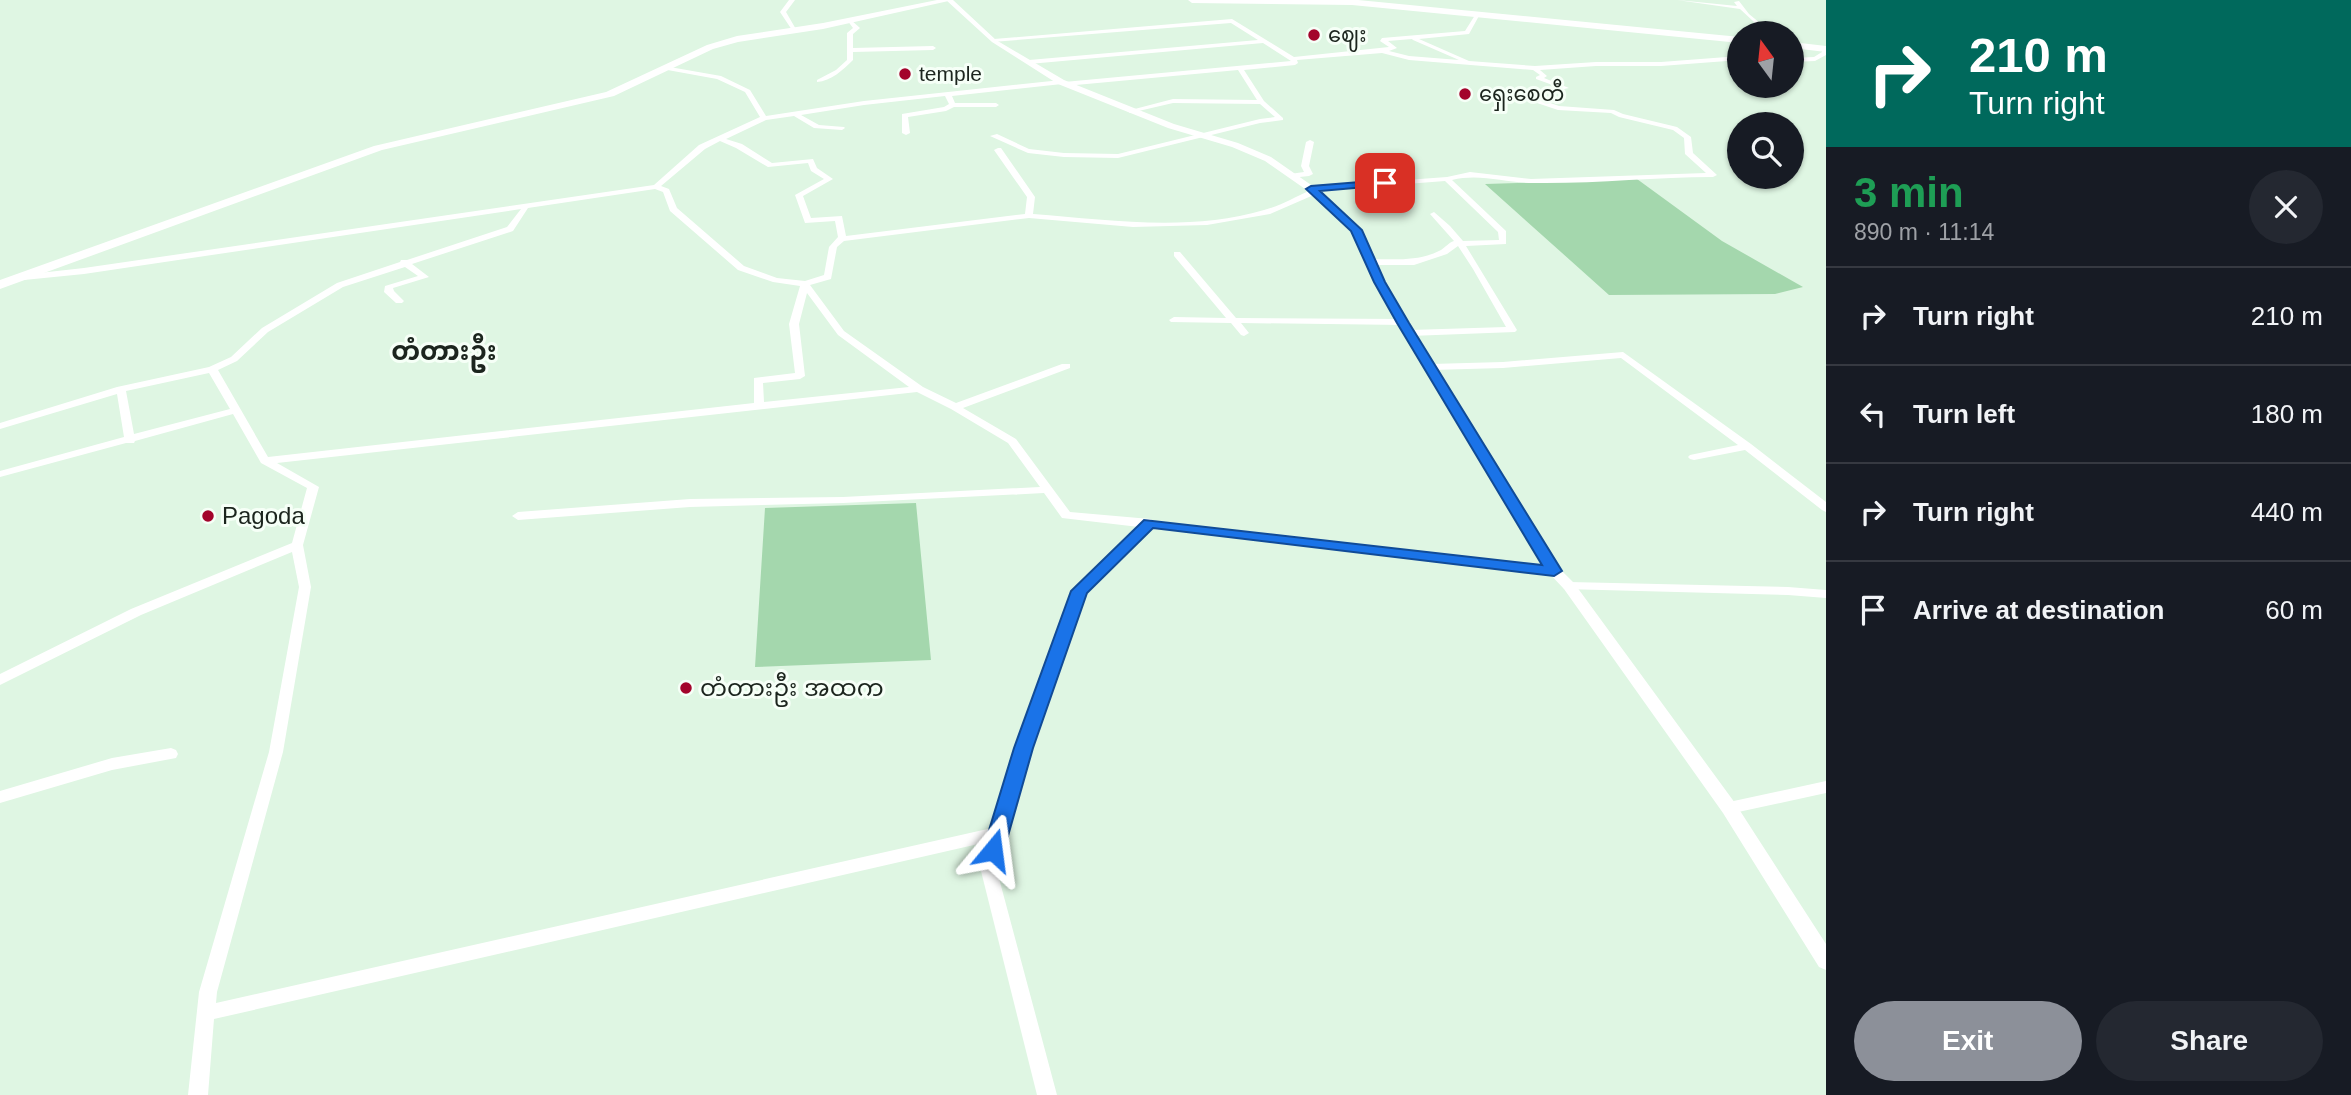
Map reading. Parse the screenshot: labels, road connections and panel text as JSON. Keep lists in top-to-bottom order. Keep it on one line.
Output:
{"districts":["တံတားဦး"],"places":["ဈေး","temple","ရှေးစေတီ","Pagoda","တံတားဦး အထက"],"north":"top","page":{"turn":["210 m","Turn right"],"heading":["3 min","890 m · 11:14"],"list":[{"name":"Turn right","value":"210 m"},{"name":"Turn left","value":"180 m"},{"name":"Turn right","value":"440 m"},{"name":"Arrive at destination","value":"60 m"}],"buttons":["Exit","Share"]}}
